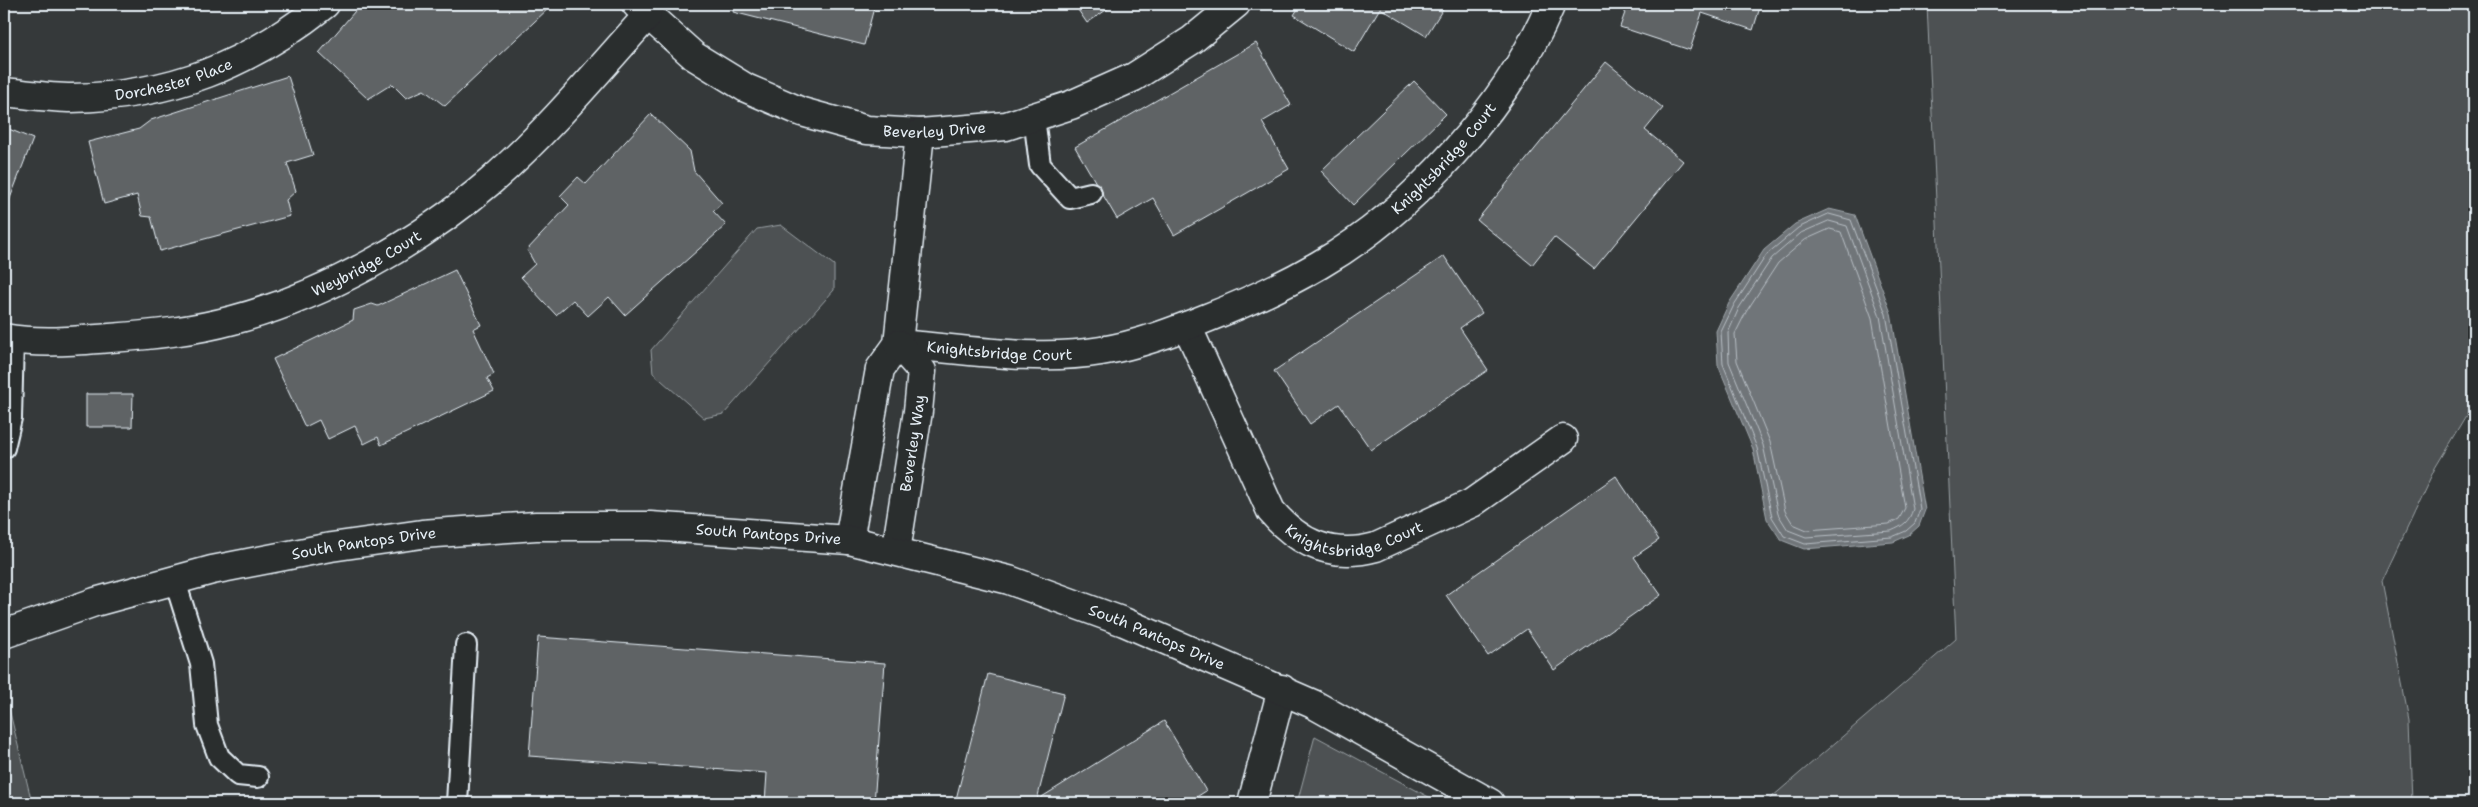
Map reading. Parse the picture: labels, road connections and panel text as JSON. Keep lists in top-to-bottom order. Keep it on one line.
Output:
{"streets":{"street":["Dorchester Place","Beverley Drive","Knightsbridge Court","Weybridge Court","Beverley Way","South Pantops Drive"]},"crossings":[["Beverley Drive","Weybridge Court"],["Knightsbridge Court","Beverley Way"],["Beverley Way","South Pantops Drive"]]}
